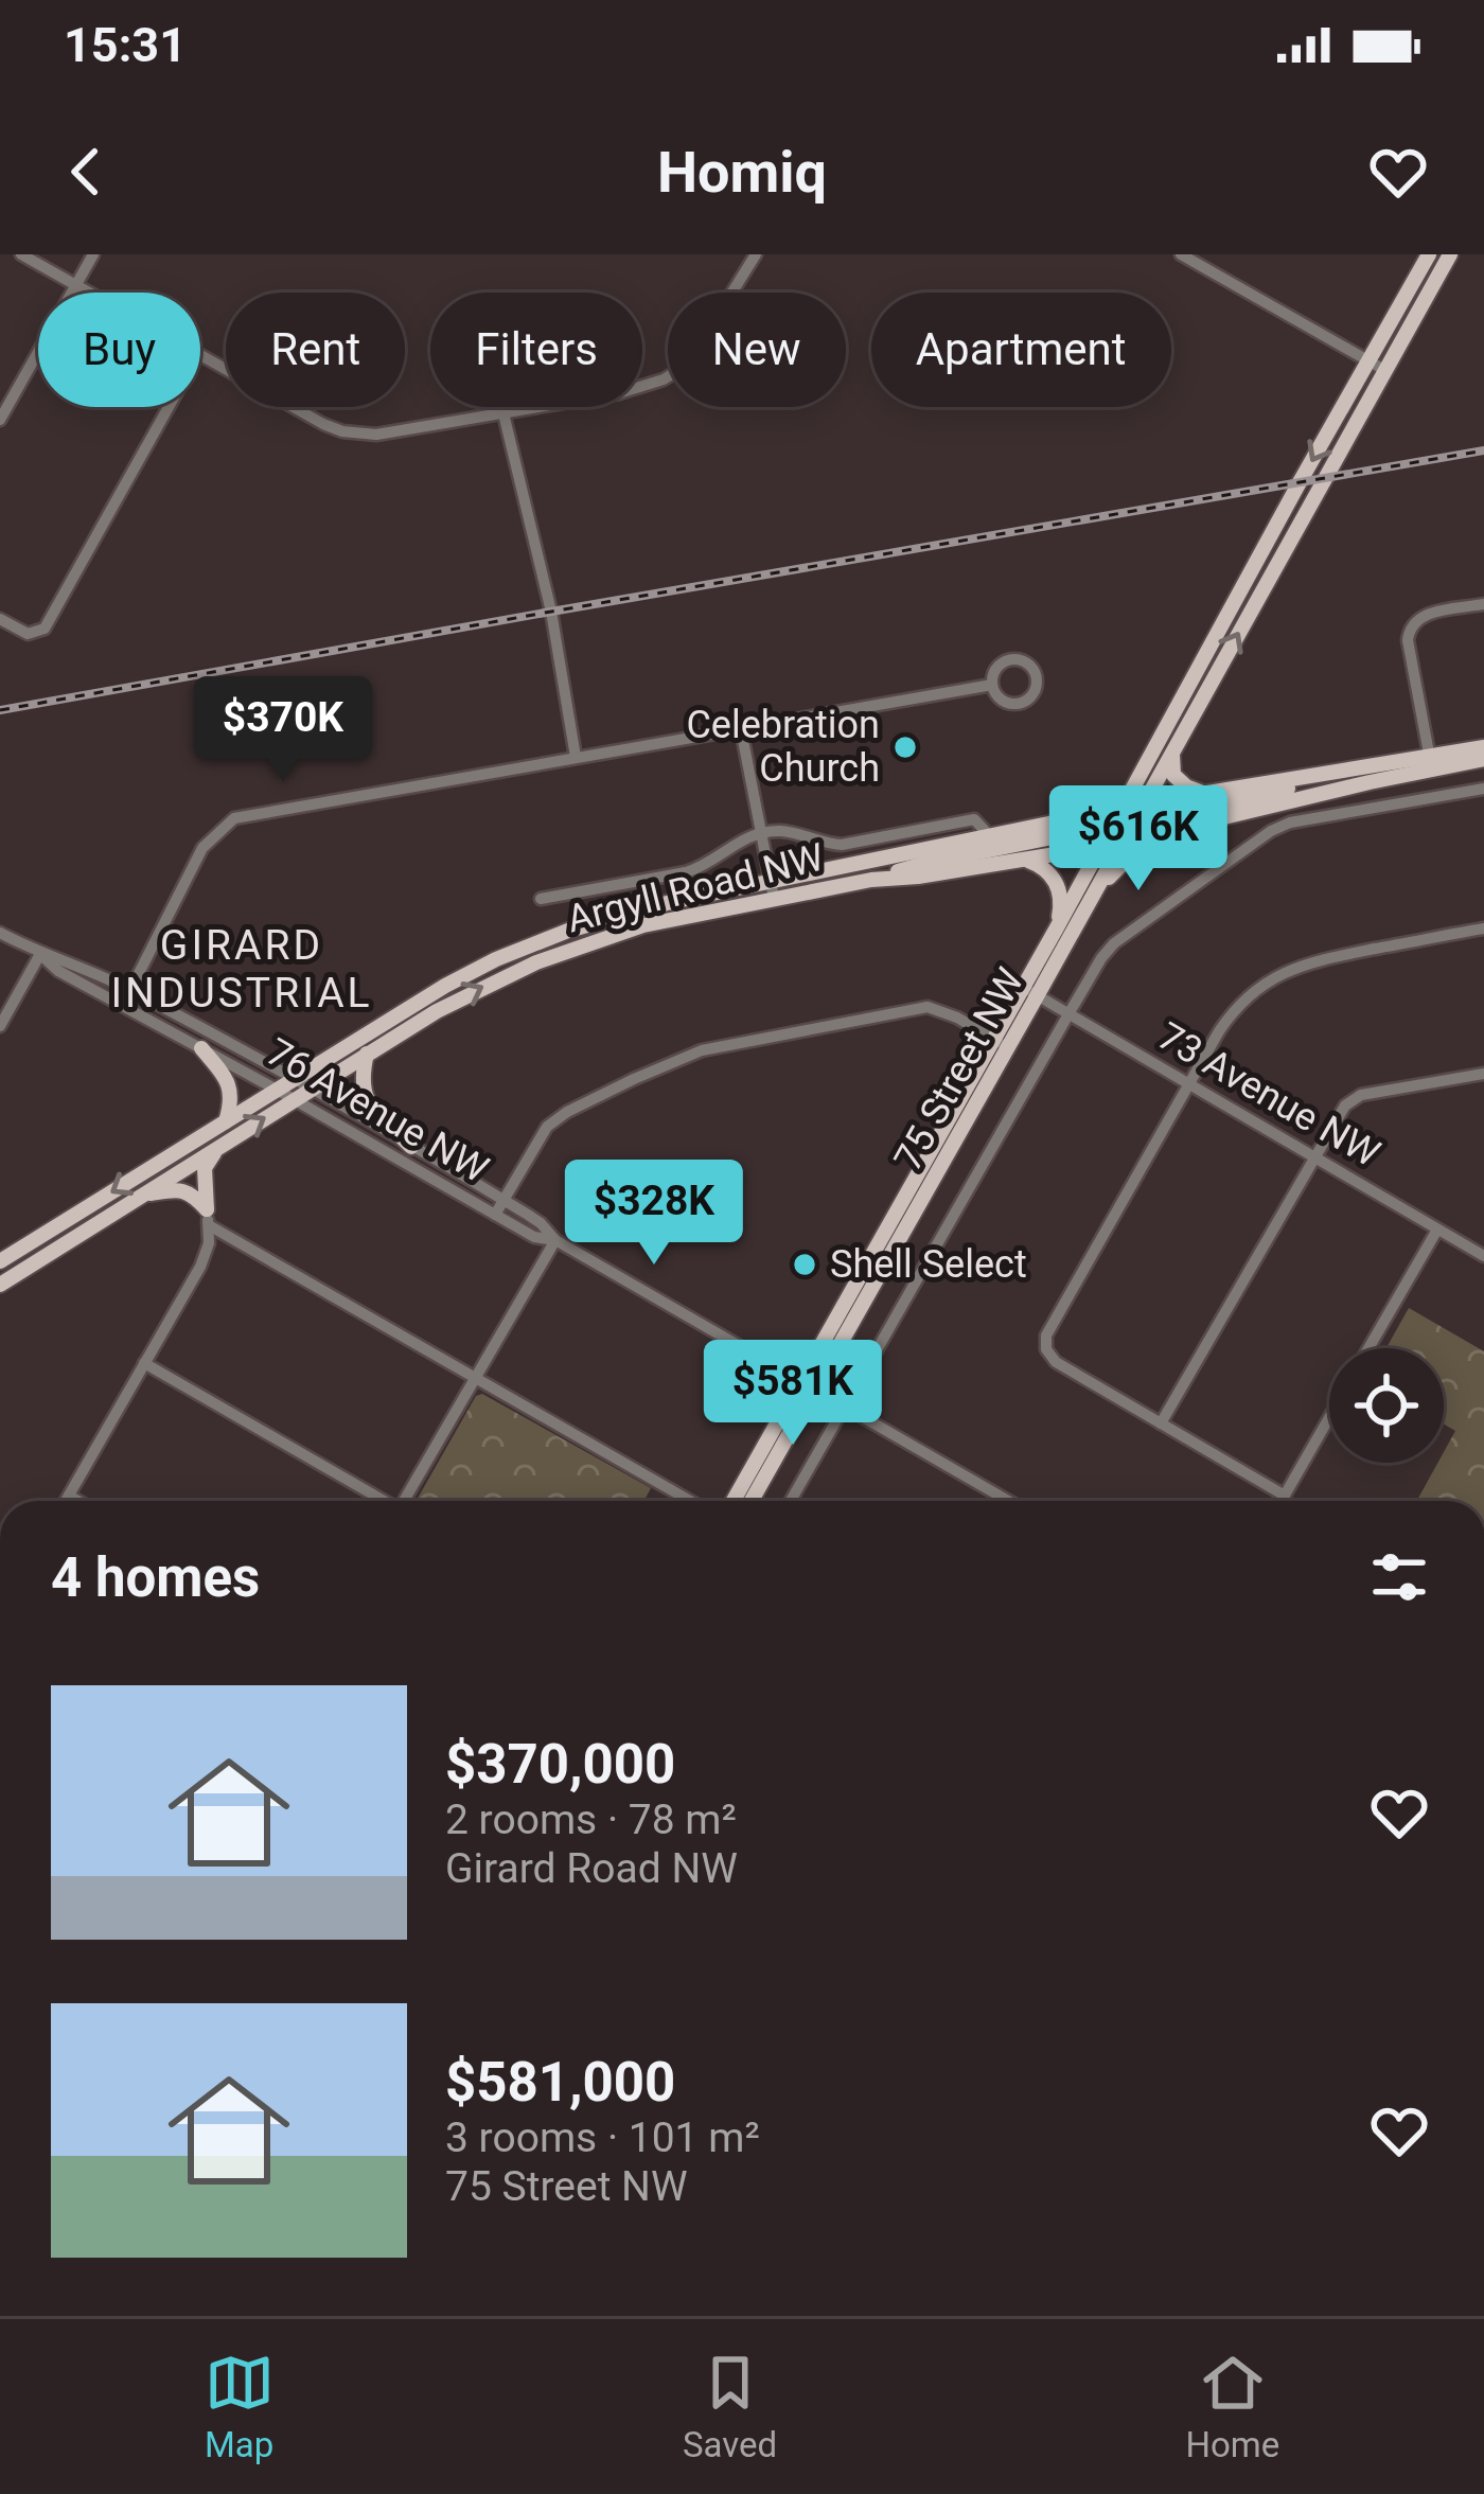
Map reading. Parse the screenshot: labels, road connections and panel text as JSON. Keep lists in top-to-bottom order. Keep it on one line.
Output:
{"streets":{"main road":["Argyll Road NW","75 Street NW"],"street":["73 Avenue NW","76 Avenue NW"]},"crossings":[["Argyll Road NW","75 Street NW"],["Argyll Road NW","76 Avenue NW"],["75 Street NW","73 Avenue NW"],["75 Street NW","76 Avenue NW"]],"districts":["GIRARD INDUSTRIAL"],"places":["Celebration Church","Shell Select"],"page":{"status":"15:31","header":"Homiq","chip":["Buy","Rent","Filters","New","Apartment"],"price":["$370K","$616K","$328K","$581K"],"heading":"4 homes","list":[{"name":"$370,000","note":"2 rooms · 78 m² · Girard Road NW"},{"name":"$581,000","note":"3 rooms · 101 m² · 75 Street NW"}],"tabs":["Map","Saved","Home"]}}
